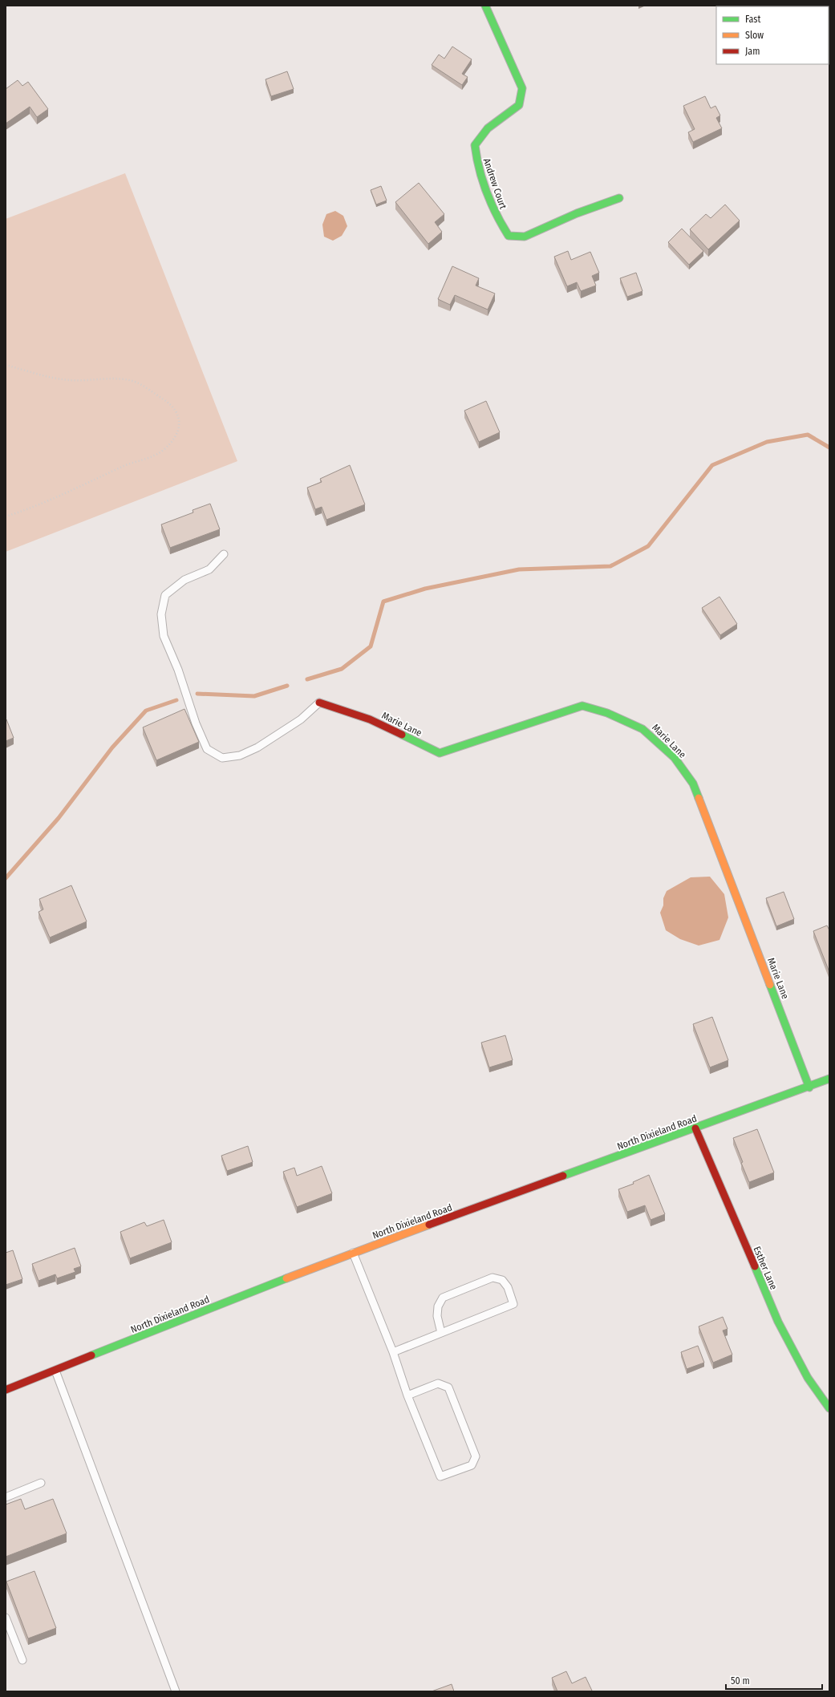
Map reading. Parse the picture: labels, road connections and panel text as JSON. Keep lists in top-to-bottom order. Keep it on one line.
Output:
{"streets":{"street":["Andrew Court","Marie Lane","North Dixieland Road","Esther Lane"]},"crossings":[["Marie Lane","North Dixieland Road"],["North Dixieland Road","Esther Lane"]],"legend":["Fast","Slow","Jam"],"scale_bar":"50 m"}
